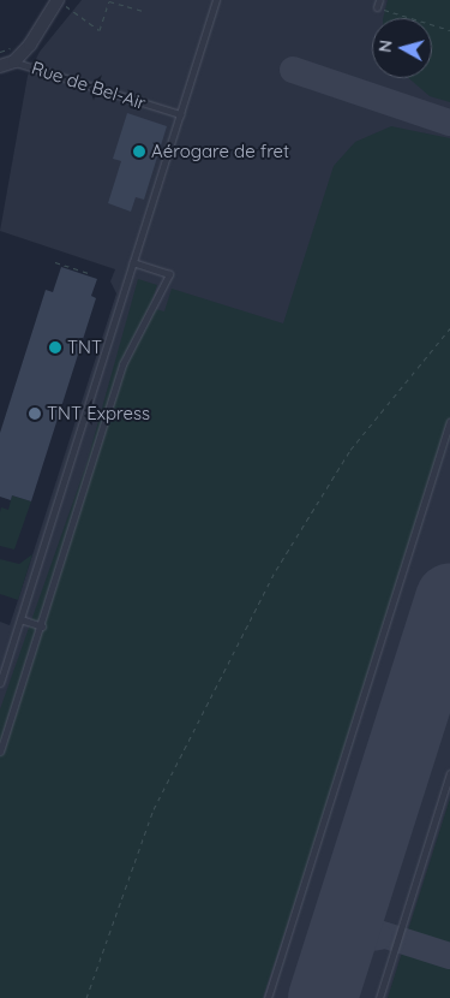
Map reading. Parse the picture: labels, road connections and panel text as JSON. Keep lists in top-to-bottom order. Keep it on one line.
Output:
{"streets":{"lane":["Rue de Bel-Air"]},"places":["Aérogare de fret","TNT","TNT Express"],"north":"left"}
